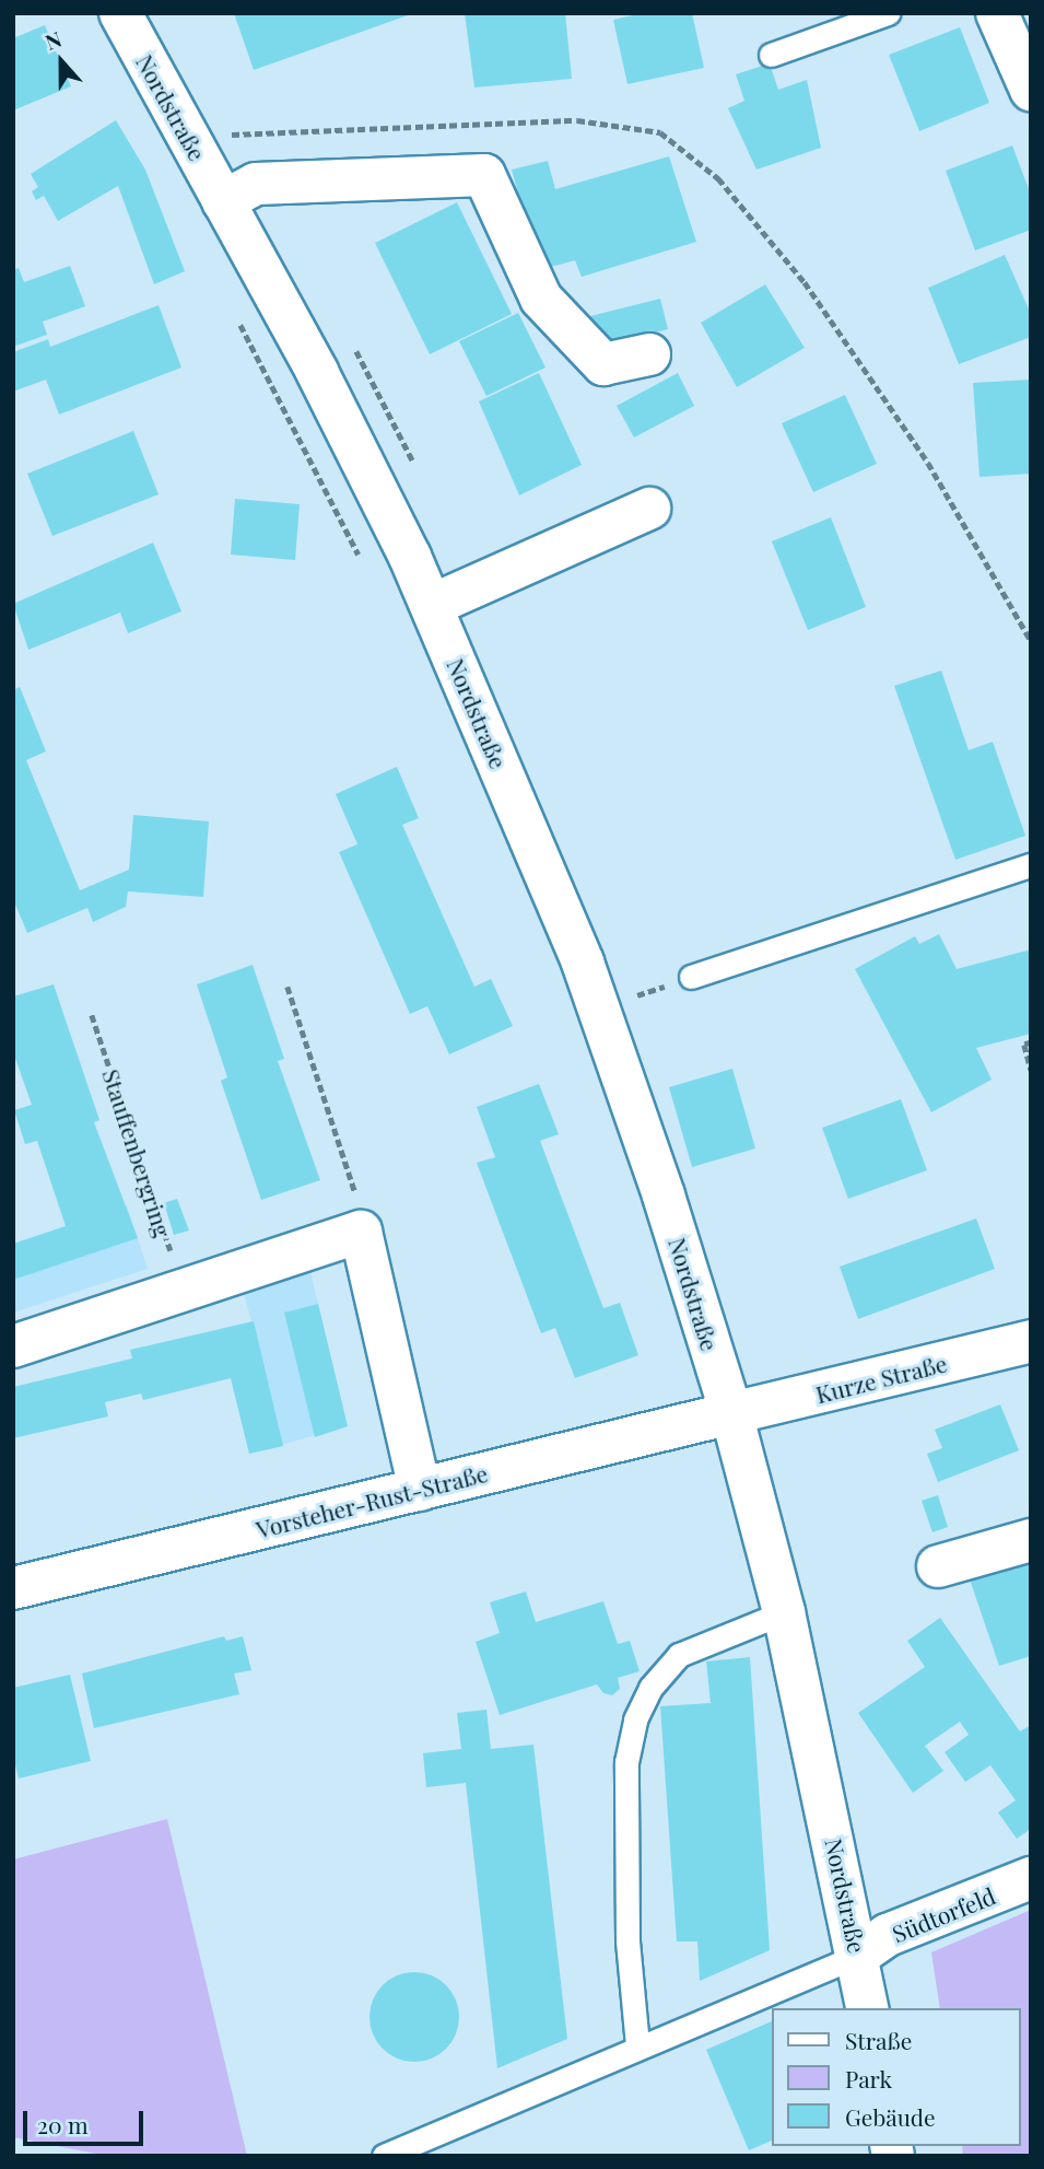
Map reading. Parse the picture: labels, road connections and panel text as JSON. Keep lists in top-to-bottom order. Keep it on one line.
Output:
{"streets":{"street":["Nordstraße","Kurze Straße","Vorsteher-Rust-Straße","Südtorfeld"],"path":["Stauffenbergring"]},"crossings":[["Nordstraße","Kurze Straße"],["Nordstraße","Vorsteher-Rust-Straße"],["Nordstraße","Südtorfeld"],["Kurze Straße","Vorsteher-Rust-Straße"]],"legend":["Straße","Park","Gebäude"],"scale_bar":"20 m","north":"top"}
